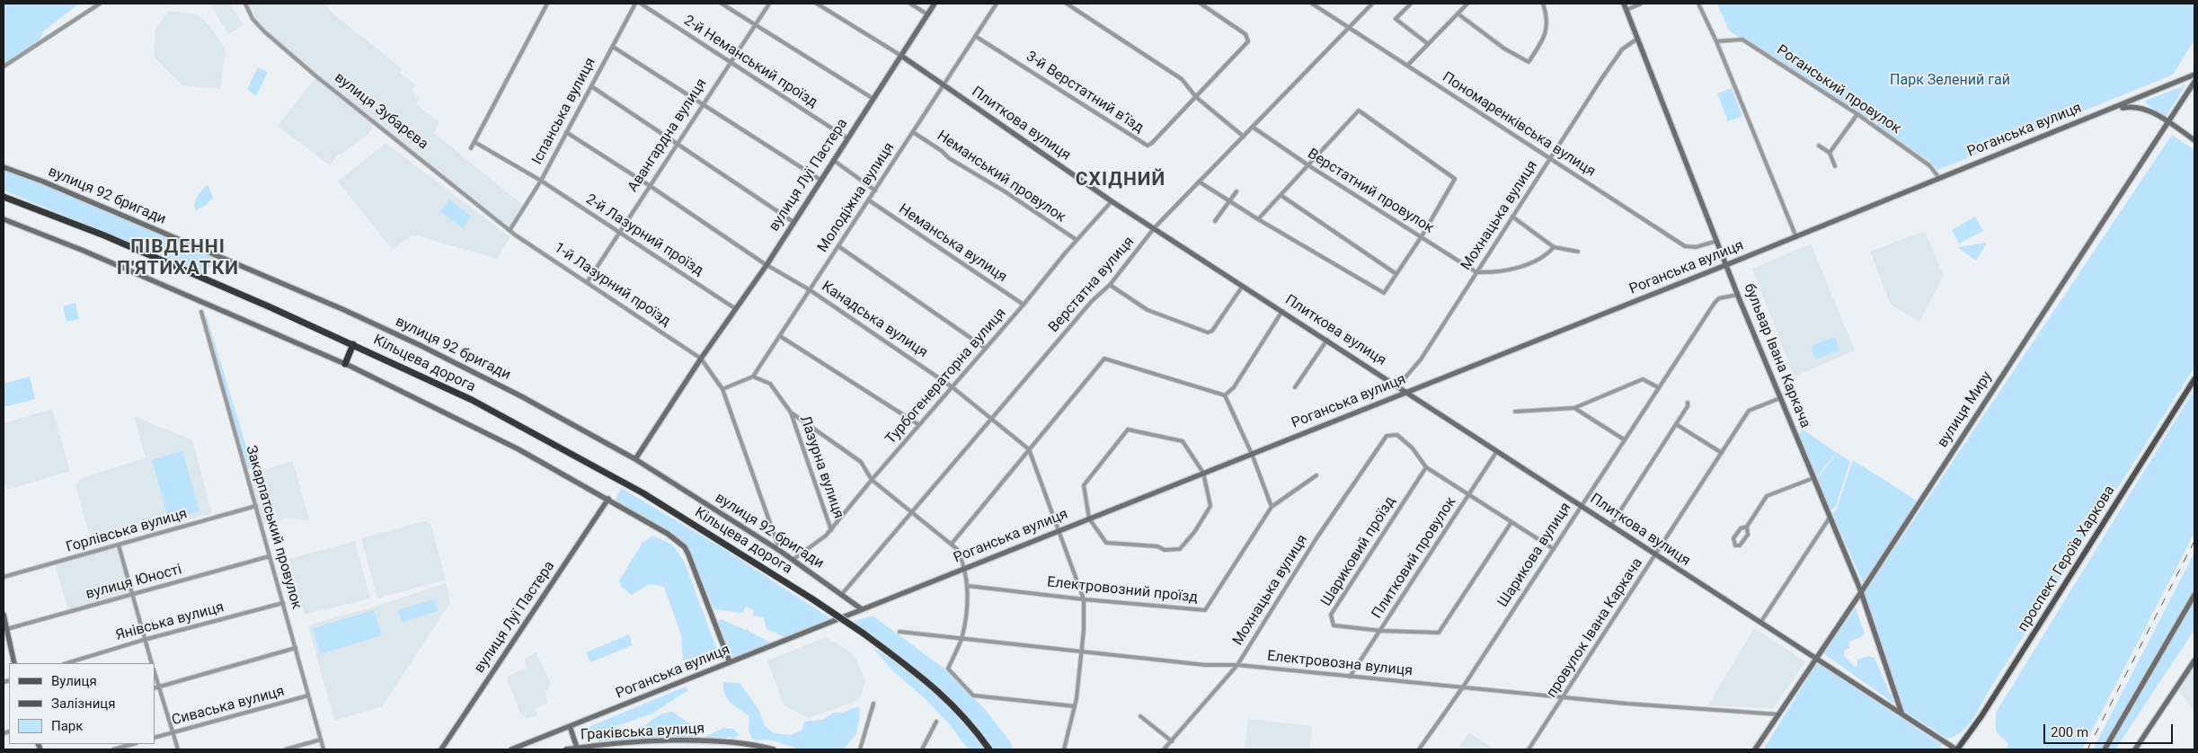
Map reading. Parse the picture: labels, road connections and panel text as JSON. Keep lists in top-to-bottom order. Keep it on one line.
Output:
{"streets":{"highway":["Кільцева дорога"],"main road":["проспект Героїв Харкова"],"street":["2-й Неманський проїзд","Роганський провулок","3-й Верстатний в’їзд","вулиця Зубарєва","Іспанська вулиця","Плиткова вулиця","Пономаренківська вулиця","Роганська вулиця","Авангардна вулиця","вулиця Луї Пастера","Неманський провулок","Верстатний провулок","вулиця 92 бригади","Молодіжна вулиця","Мохнацька вулиця","2-й Лазурний проїзд","Неманська вулиця","1-й Лазурний проїзд","Верстатна вулиця","Канадська вулиця","бульвар Івана Каркача","Турбогенераторна вулиця","вулиця Миру","Лазурна вулиця","Закарпатський провулок","Горлівська вулиця","Шариковий проїзд","Шарикова вулиця","Плитковий провулок","вулиця Юності","Електровозний проїзд","Янівська вулиця","провулок Івана Каркача","Електровозна вулиця","Сиваська вулиця","Граківська вулиця"]},"crossings":[["2-й Неманський проїзд","Авангардна вулиця"],["2-й Неманський проїзд","вулиця Луї Пастера"],["Роганський провулок","Роганська вулиця"],["3-й Верстатний в’їзд","Молодіжна вулиця"],["вулиця Зубарєва","Іспанська вулиця"],["вулиця Зубарєва","1-й Лазурний проїзд"],["Іспанська вулиця","2-й Лазурний проїзд"],["Іспанська вулиця","1-й Лазурний проїзд"],["Іспанська вулиця","Канадська вулиця"],["Плиткова вулиця","Роганська вулиця"],["Плиткова вулиця","вулиця Луї Пастера"],["Плиткова вулиця","Молодіжна вулиця"],["Плиткова вулиця","Мохнацька вулиця"],["Плиткова вулиця","Верстатна вулиця"],["Плиткова вулиця","бульвар Івана Каркача"],["Плиткова вулиця","Турбогенераторна вулиця"],["Плиткова вулиця","вулиця Миру"],["Плиткова вулиця","Шарикова вулиця"],["Плиткова вулиця","Плитковий провулок"],["Плиткова вулиця","проспект Героїв Харкова"],["Плиткова вулиця","провулок Івана Каркача"],["Пономаренківська вулиця","Мохнацька вулиця"],["Пономаренківська вулиця","Верстатна вулиця"],["Пономаренківська вулиця","бульвар Івана Каркача"],["Роганська вулиця","вулиця 92 бригади"],["Роганська вулиця","Канадська вулиця"],["Роганська вулиця","бульвар Івана Каркача"],["Роганська вулиця","Лазурна вулиця"],["Авангардна вулиця","2-й Лазурний проїзд"],["Авангардна вулиця","1-й Лазурний проїзд"],["Авангардна вулиця","Канадська вулиця"],["вулиця Луї Пастера","вулиця 92 бригади"],["вулиця Луї Пастера","2-й Лазурний проїзд"],["вулиця Луї Пастера","1-й Лазурний проїзд"],["вулиця Луї Пастера","Канадська вулиця"],["Неманський провулок","Молодіжна вулиця"],["Неманський провулок","Турбогенераторна вулиця"],["Верстатний провулок","Мохнацька вулиця"],["Верстатний провулок","Верстатна вулиця"],["вулиця 92 бригади","Верстатна вулиця"],["вулиця 92 бригади","Турбогенераторна вулиця"],["Молодіжна вулиця","Неманська вулиця"],["Молодіжна вулиця","Канадська вулиця"],["Молодіжна вулиця","Лазурна вулиця"],["Мохнацька вулиця","бульвар Івана Каркача"],["Мохнацька вулиця","Шариковий проїзд"],["Мохнацька вулиця","Електровозна вулиця"],["Неманська вулиця","Турбогенераторна вулиця"],["Верстатна вулиця","Канадська вулиця"],["Верстатна вулиця","Лазурна вулиця"],["Канадська вулиця","Турбогенераторна вулиця"],["Канадська вулиця","Електровозний проїзд"],["бульвар Івана Каркача","вулиця Миру"],["бульвар Івана Каркача","Шарикова вулиця"],["бульвар Івана Каркача","провулок Івана Каркача"],["Турбогенераторна вулиця","Лазурна вулиця"],["вулиця Миру","Електровозна вулиця"],["Лазурна вулиця","Електровозний проїзд"],["Закарпатський провулок","Горлівська вулиця"],["Закарпатський провулок","вулиця Юності"],["Закарпатський провулок","Янівська вулиця"],["Закарпатський провулок","Сиваська вулиця"],["Шариковий проїзд","Плитковий провулок"],["Шарикова вулиця","Електровозна вулиця"],["Плитковий провулок","Електровозна вулиця"],["провулок Івана Каркача","Електровозна вулиця"]],"districts":["СХІДНИЙ","ПІВДЕННІ П'ЯТИХАТКИ"],"parks":["Парк Зелений гай"],"legend":["Вулиця","Залізниця","Парк"],"scale_bar":"200 m"}
